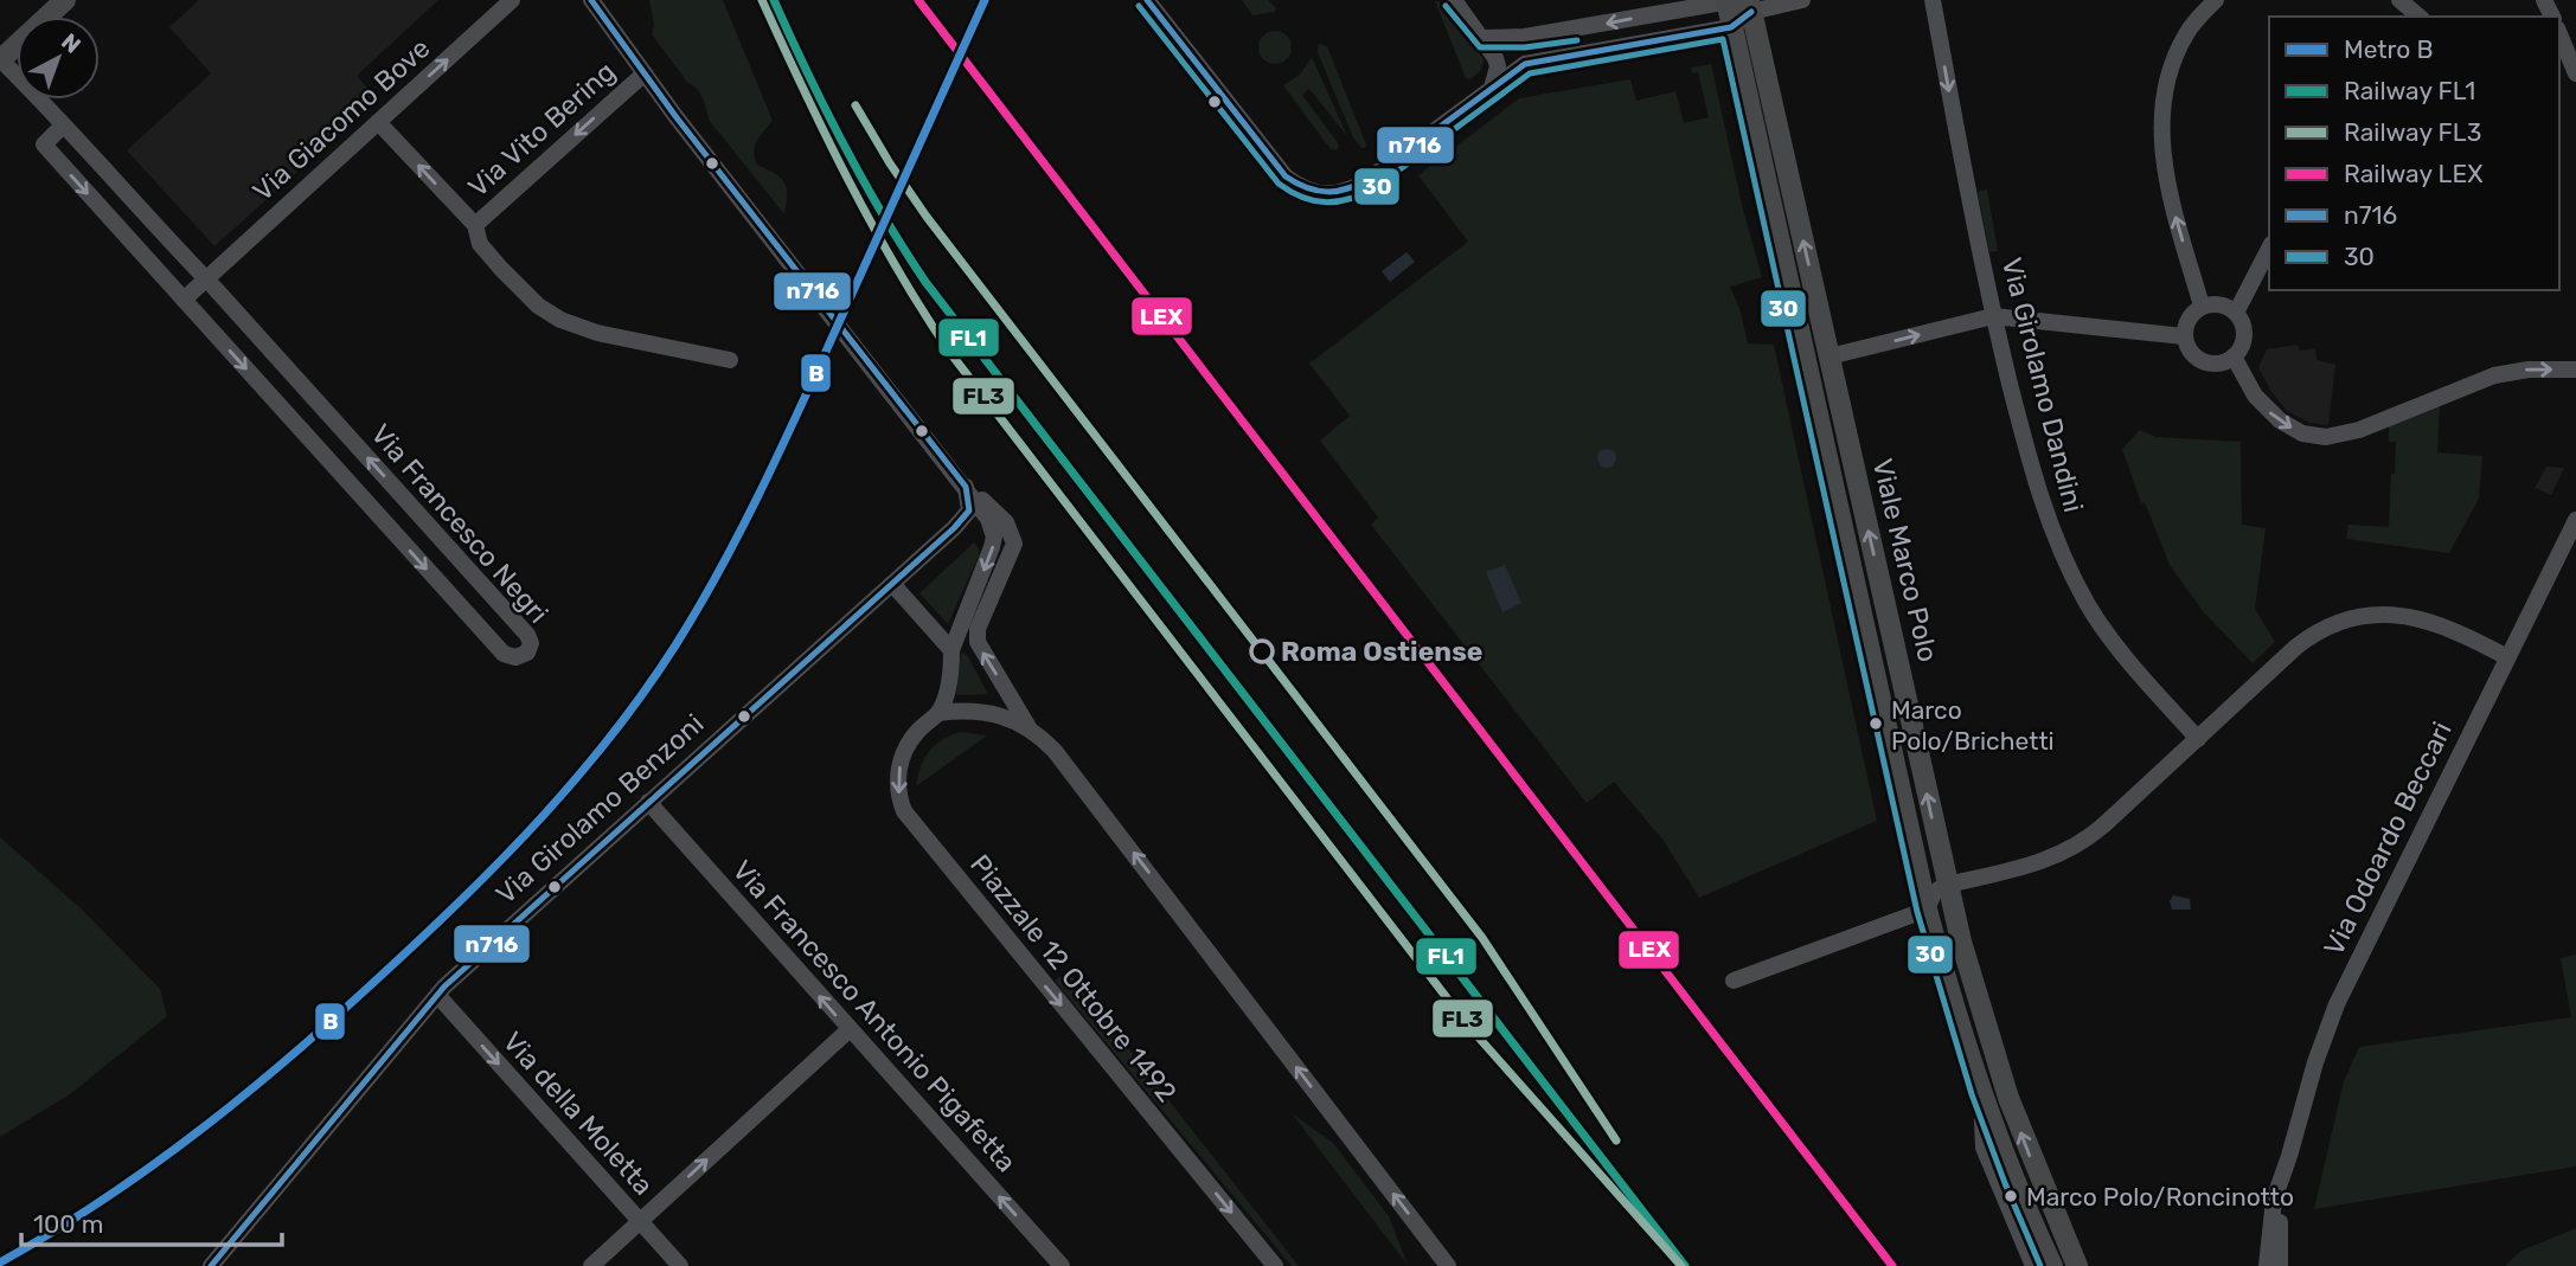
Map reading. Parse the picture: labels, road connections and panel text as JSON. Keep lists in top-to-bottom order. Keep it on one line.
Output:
{"streets":{"main road":["Viale Marco Polo"],"street":["Via Giacomo Bove","Via Vito Bering","Via Girolamo Dandini","Via Francesco Negri","Via Girolamo Benzoni","Via Odoardo Beccari","Piazzale 12 Ottobre 1492","Via Francesco Antonio Pigafetta","Via della Moletta"]},"crossings":[["Via Giacomo Bove","Via Francesco Negri"],["Via Girolamo Benzoni","Piazzale 12 Ottobre 1492"],["Via Girolamo Benzoni","Via Francesco Antonio Pigafetta"],["Via Girolamo Benzoni","Via della Moletta"]],"one_way":["Via Giacomo Bove","Via Vito Bering","Via Girolamo Dandini","Via Francesco Antonio Pigafetta","Via della Moletta"],"places":["Roma Ostiense","Marco Polo/Brichetti","Marco Polo/Roncinotto"],"lines":["metro line B","rail line FL1","rail line FL3","rail line LEX","transit line n716","transit line 30"],"legend":["Metro B","Railway FL1","Railway FL3","Railway LEX","n716","30"],"scale_bar":"100 m","north":"top right"}
